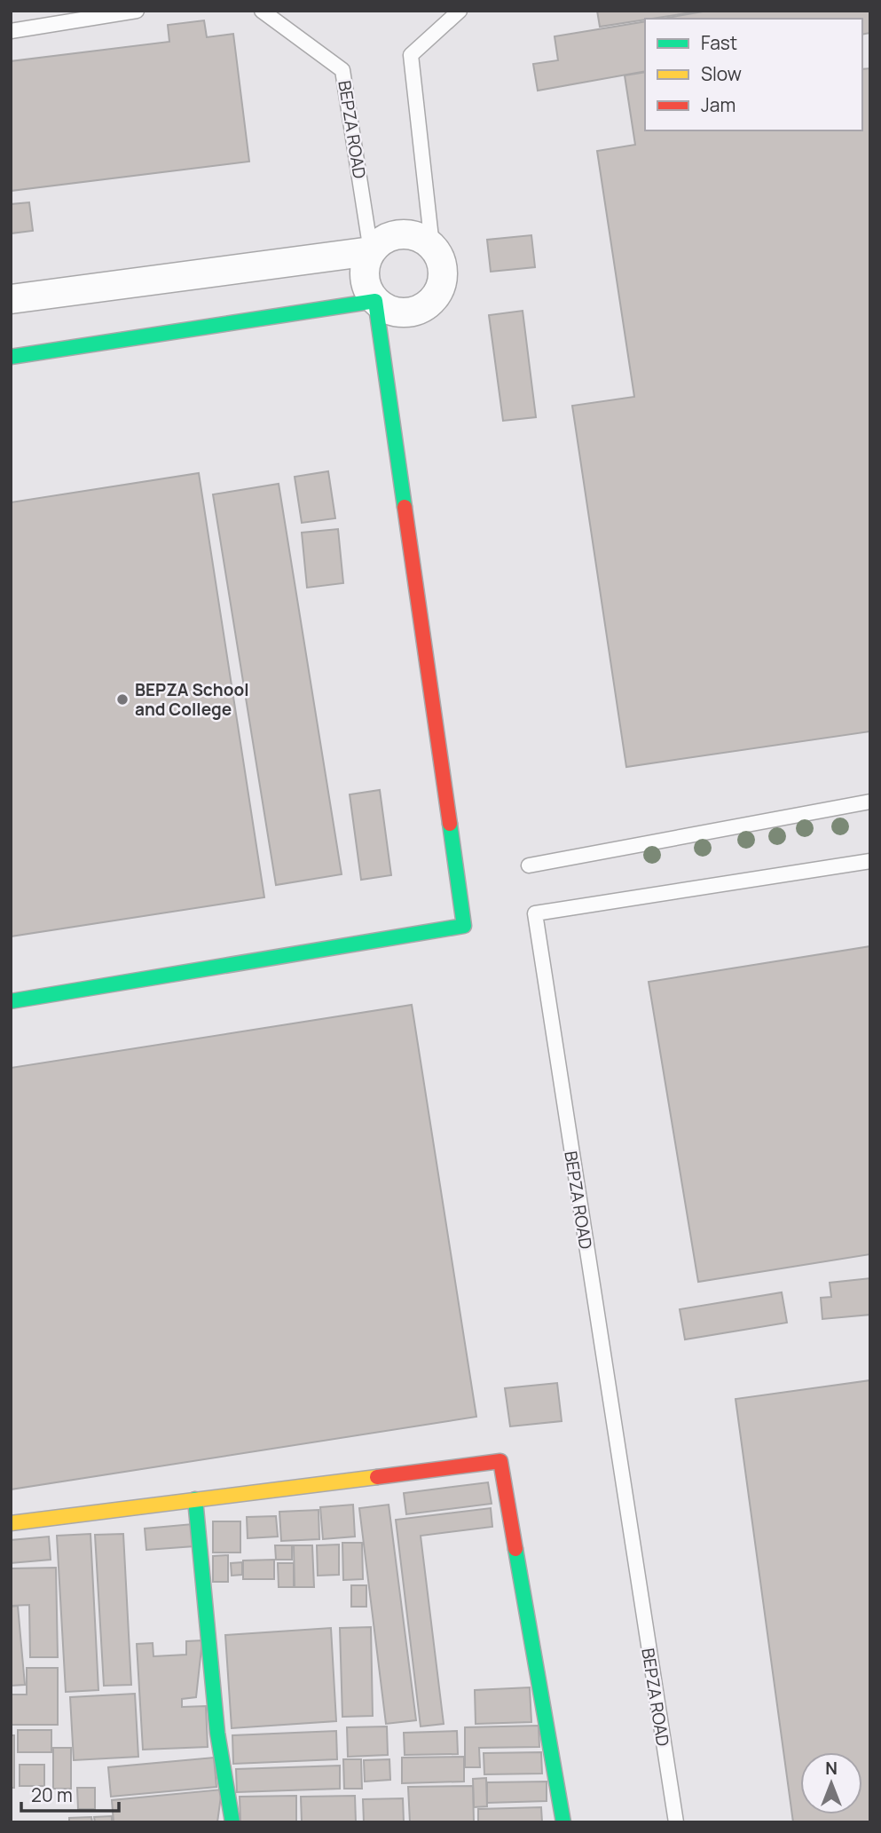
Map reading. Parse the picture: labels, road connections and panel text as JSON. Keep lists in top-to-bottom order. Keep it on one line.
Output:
{"streets":{"lane":["BEPZA ROAD"]},"places":["BEPZA School and College"],"legend":["Fast","Slow","Jam"],"scale_bar":"20 m","north":"top"}
